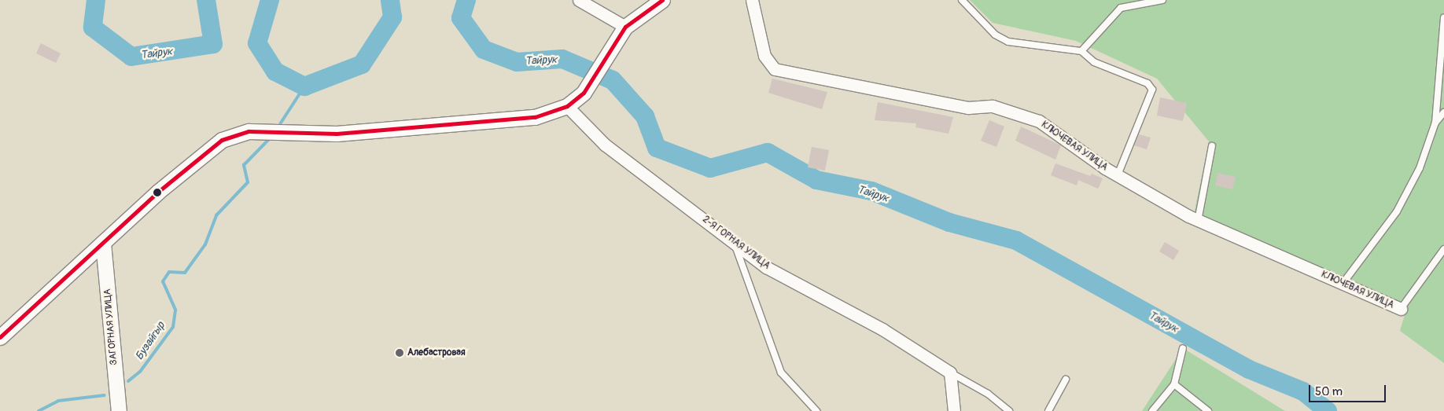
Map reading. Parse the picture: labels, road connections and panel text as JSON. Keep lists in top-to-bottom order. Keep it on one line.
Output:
{"streets":{"street":["КЛЮЧЕВАЯ УЛИЦА","2-Я ГОРНАЯ УЛИЦА","ЗАГОРНАЯ УЛИЦА"]},"water":["Тайрук","Бузайгыр"],"places":["Алебастровая"],"scale_bar":"50 m"}
